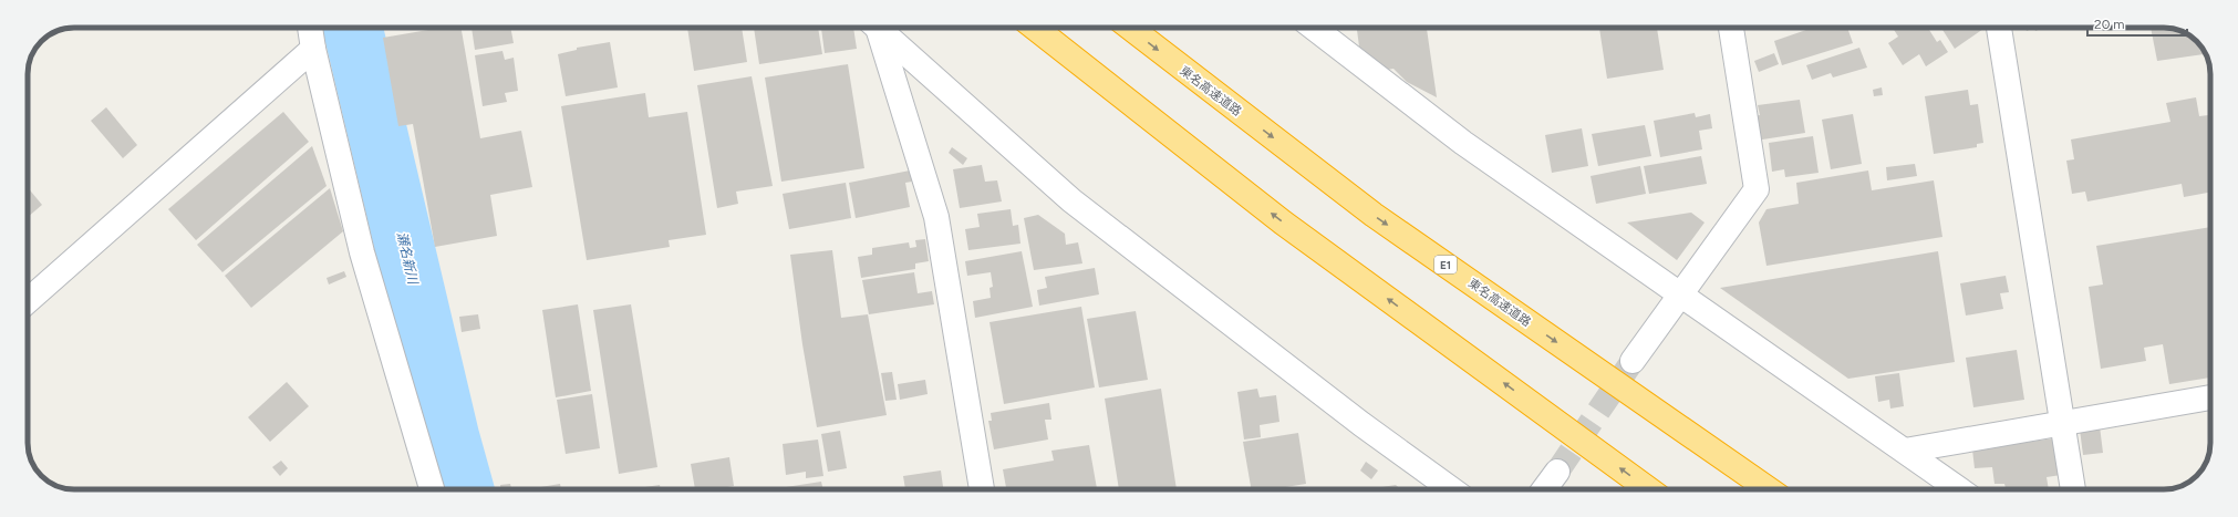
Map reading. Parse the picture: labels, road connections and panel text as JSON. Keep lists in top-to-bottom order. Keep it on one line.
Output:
{"streets":{"highway":["東名高速道路","E1"]},"water":["瀬名新川"],"scale_bar":"20 m"}
